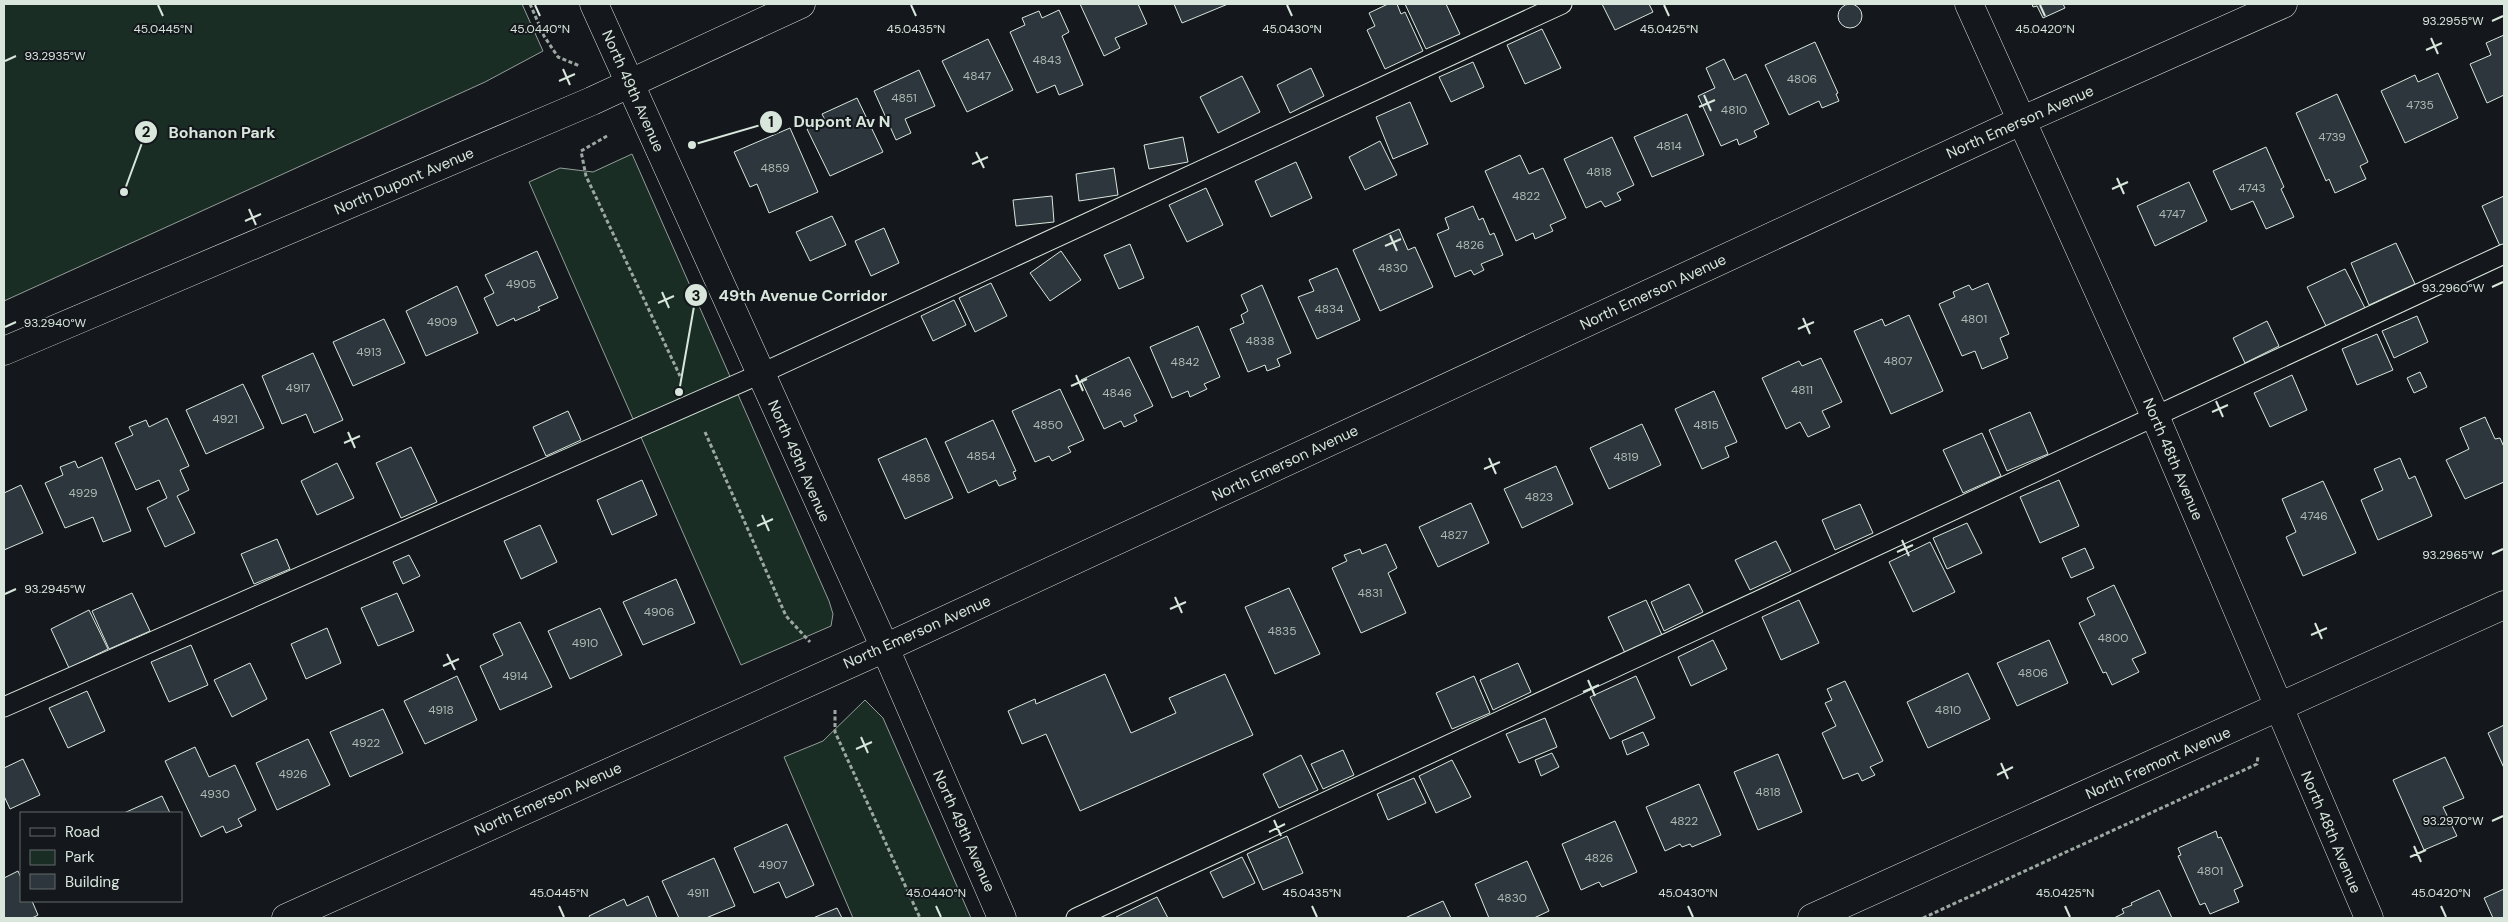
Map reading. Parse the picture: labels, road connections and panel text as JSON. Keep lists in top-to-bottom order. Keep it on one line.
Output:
{"streets":{"street":["North 49th Avenue","North Emerson Avenue","North Dupont Avenue","North 48th Avenue","North Fremont Avenue"]},"crossings":[["North 49th Avenue","North Emerson Avenue"],["North 49th Avenue","North Dupont Avenue"],["North Emerson Avenue","North 48th Avenue"],["North 48th Avenue","North Fremont Avenue"]],"places":["Dupont Av N","Bohanon Park","49th Avenue Corridor"],"house_numbers":["4843","4847","4806","4851","4735","4810","4739","4814","4859","4818","4743","4822","4747","4826","4830","4905","4834","4801","4909","4838","4913","4807","4842","4917","4811","4846","4921","4850","4815","4854","4819","4858","4929","4823","4746","4827","4831","4906","4835","4800","4910","4806","4914","4918","4810","4922","4926","4818","4930","4822","4826","4907","4801","4911","4830"],"legend":["Road","Park","Building"],"coordinates":["93.2955°W","45.0445°N","45.0440°N","45.0435°N","45.0430°N","45.0425°N","45.0420°N","93.2935°W","93.2960°W","93.2940°W","93.2965°W","93.2945°W","93.2970°W"]}
